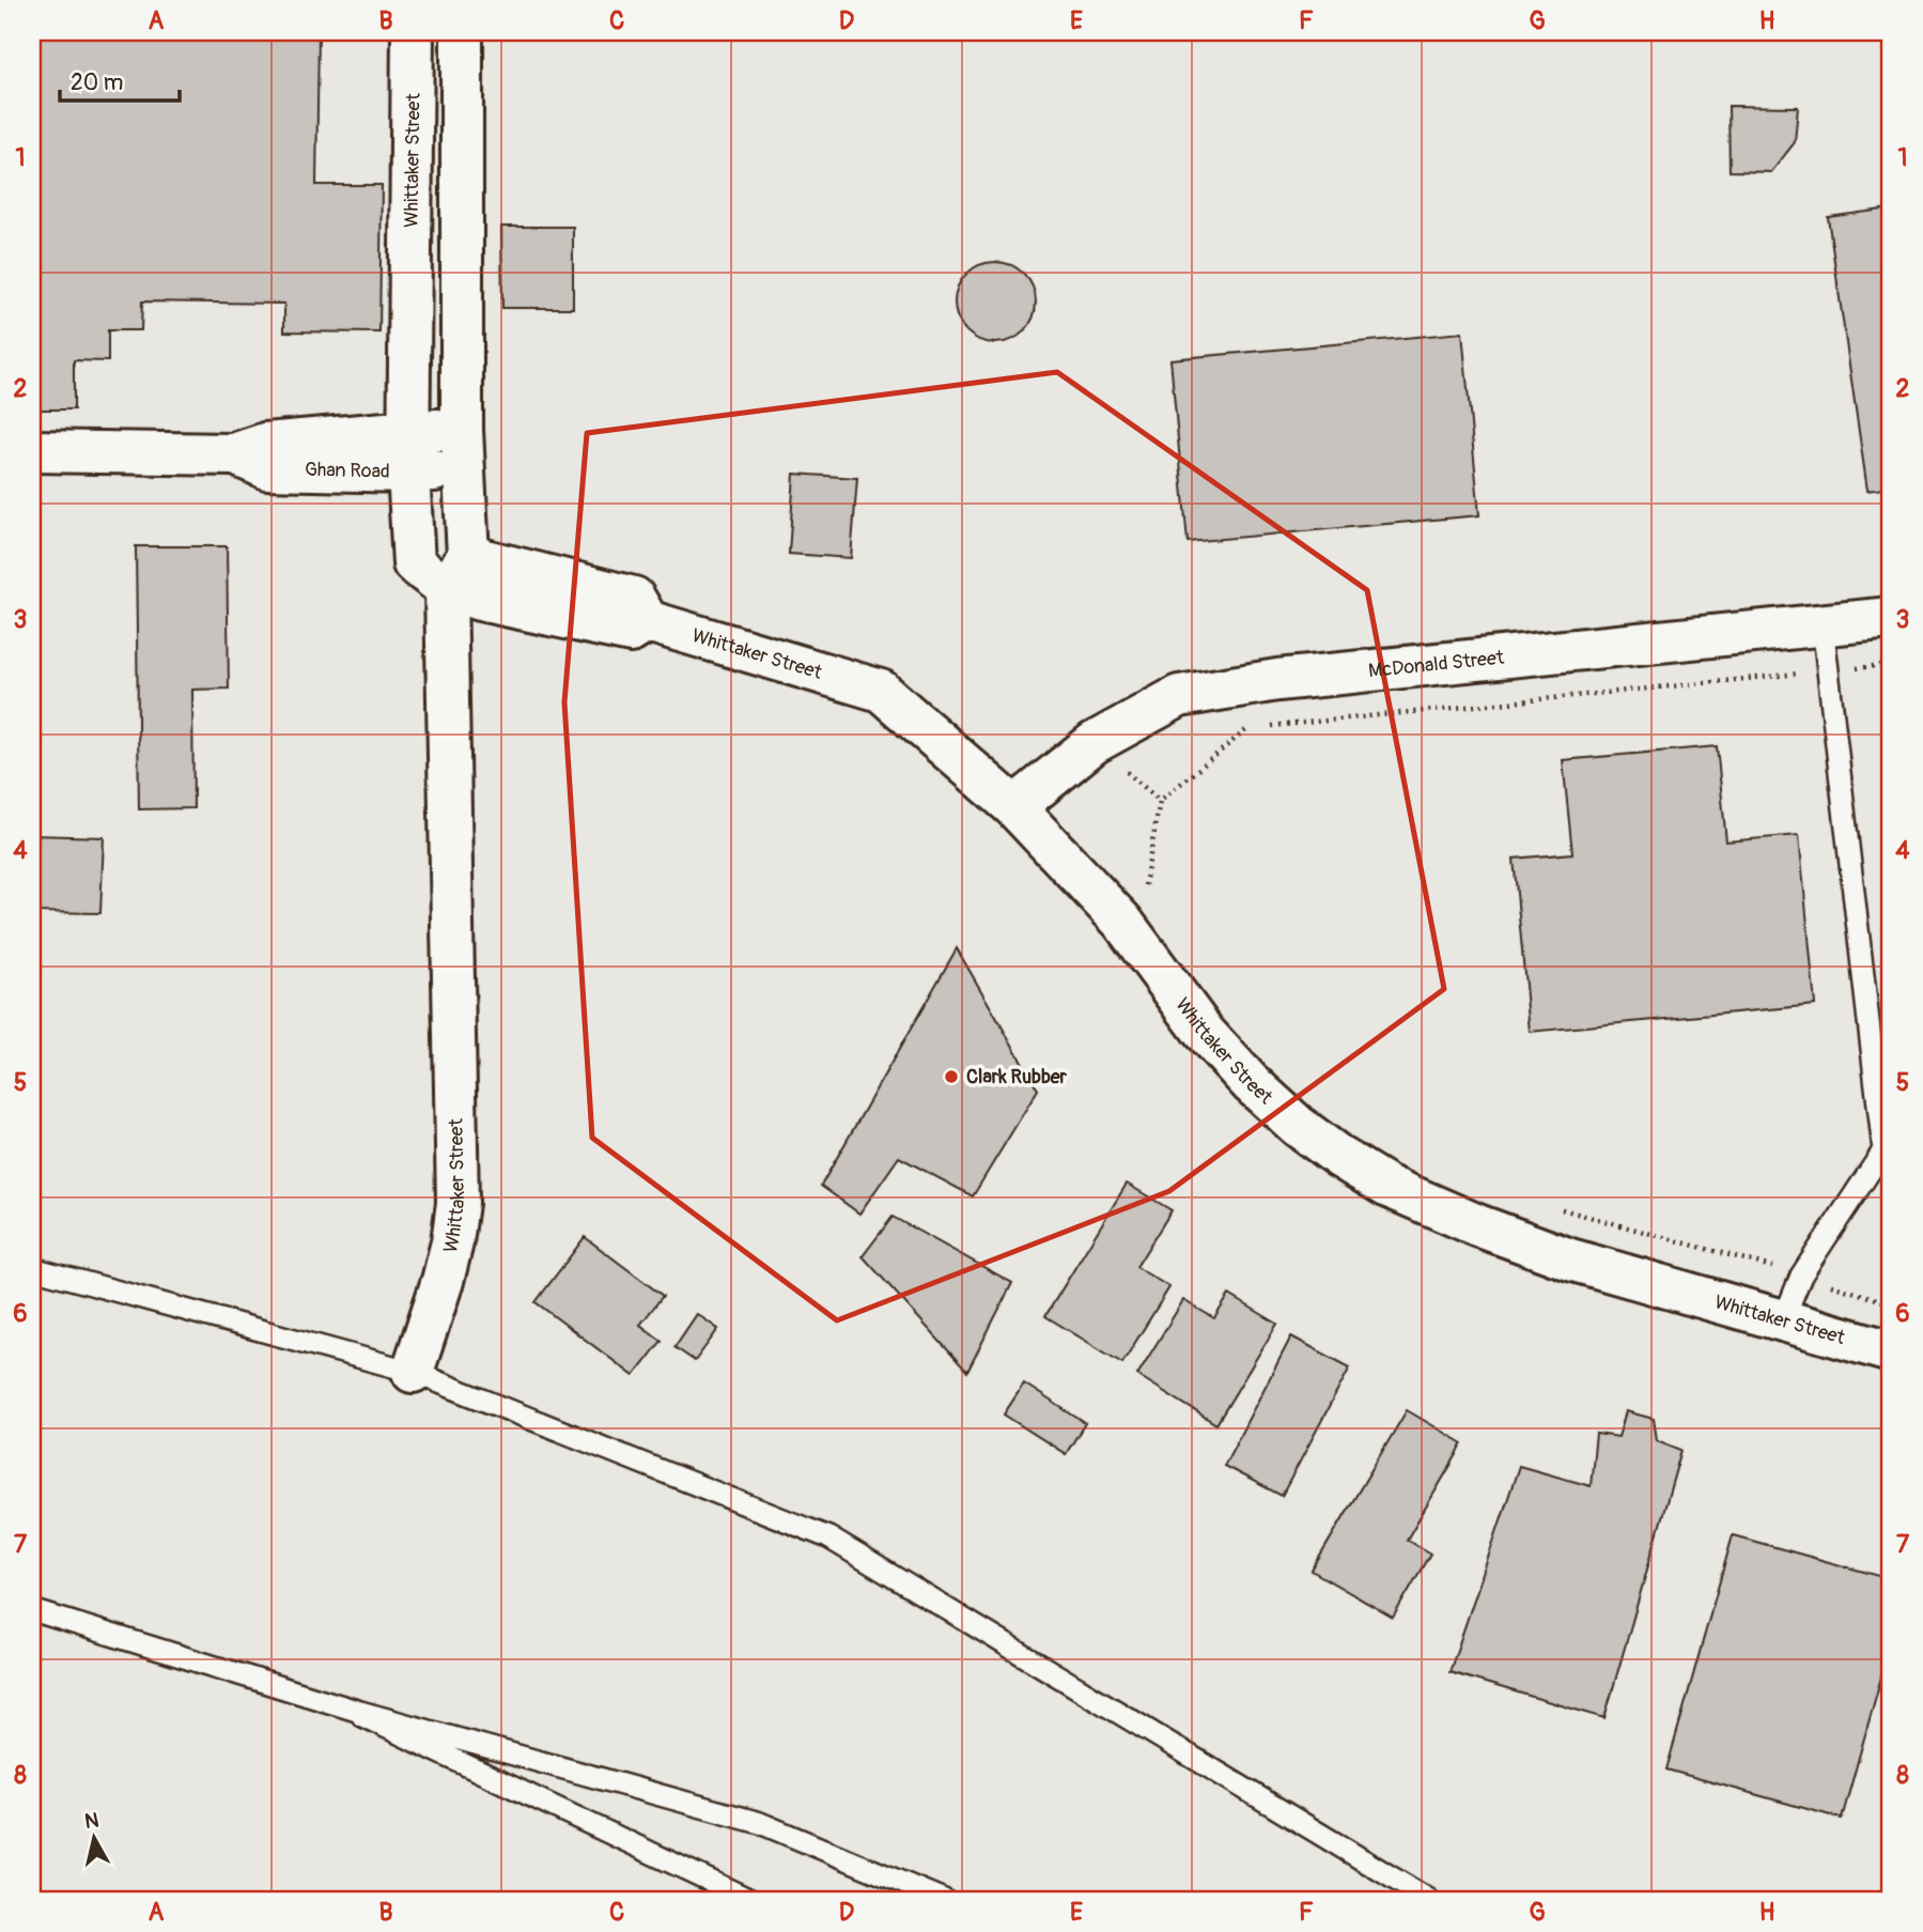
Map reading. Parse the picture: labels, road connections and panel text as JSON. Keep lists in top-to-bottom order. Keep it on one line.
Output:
{"streets":{"street":["Whittaker Street","Ghan Road","McDonald Street"]},"crossings":[["Whittaker Street","Ghan Road"],["Whittaker Street","McDonald Street"]],"places":["Clark Rubber"],"scale_bar":"20 m","north":"top","grid":{"columns":["A","B","C","D","E","F","G","H"],"rows":["1","2","3","4","5","6","7","8"]}}
